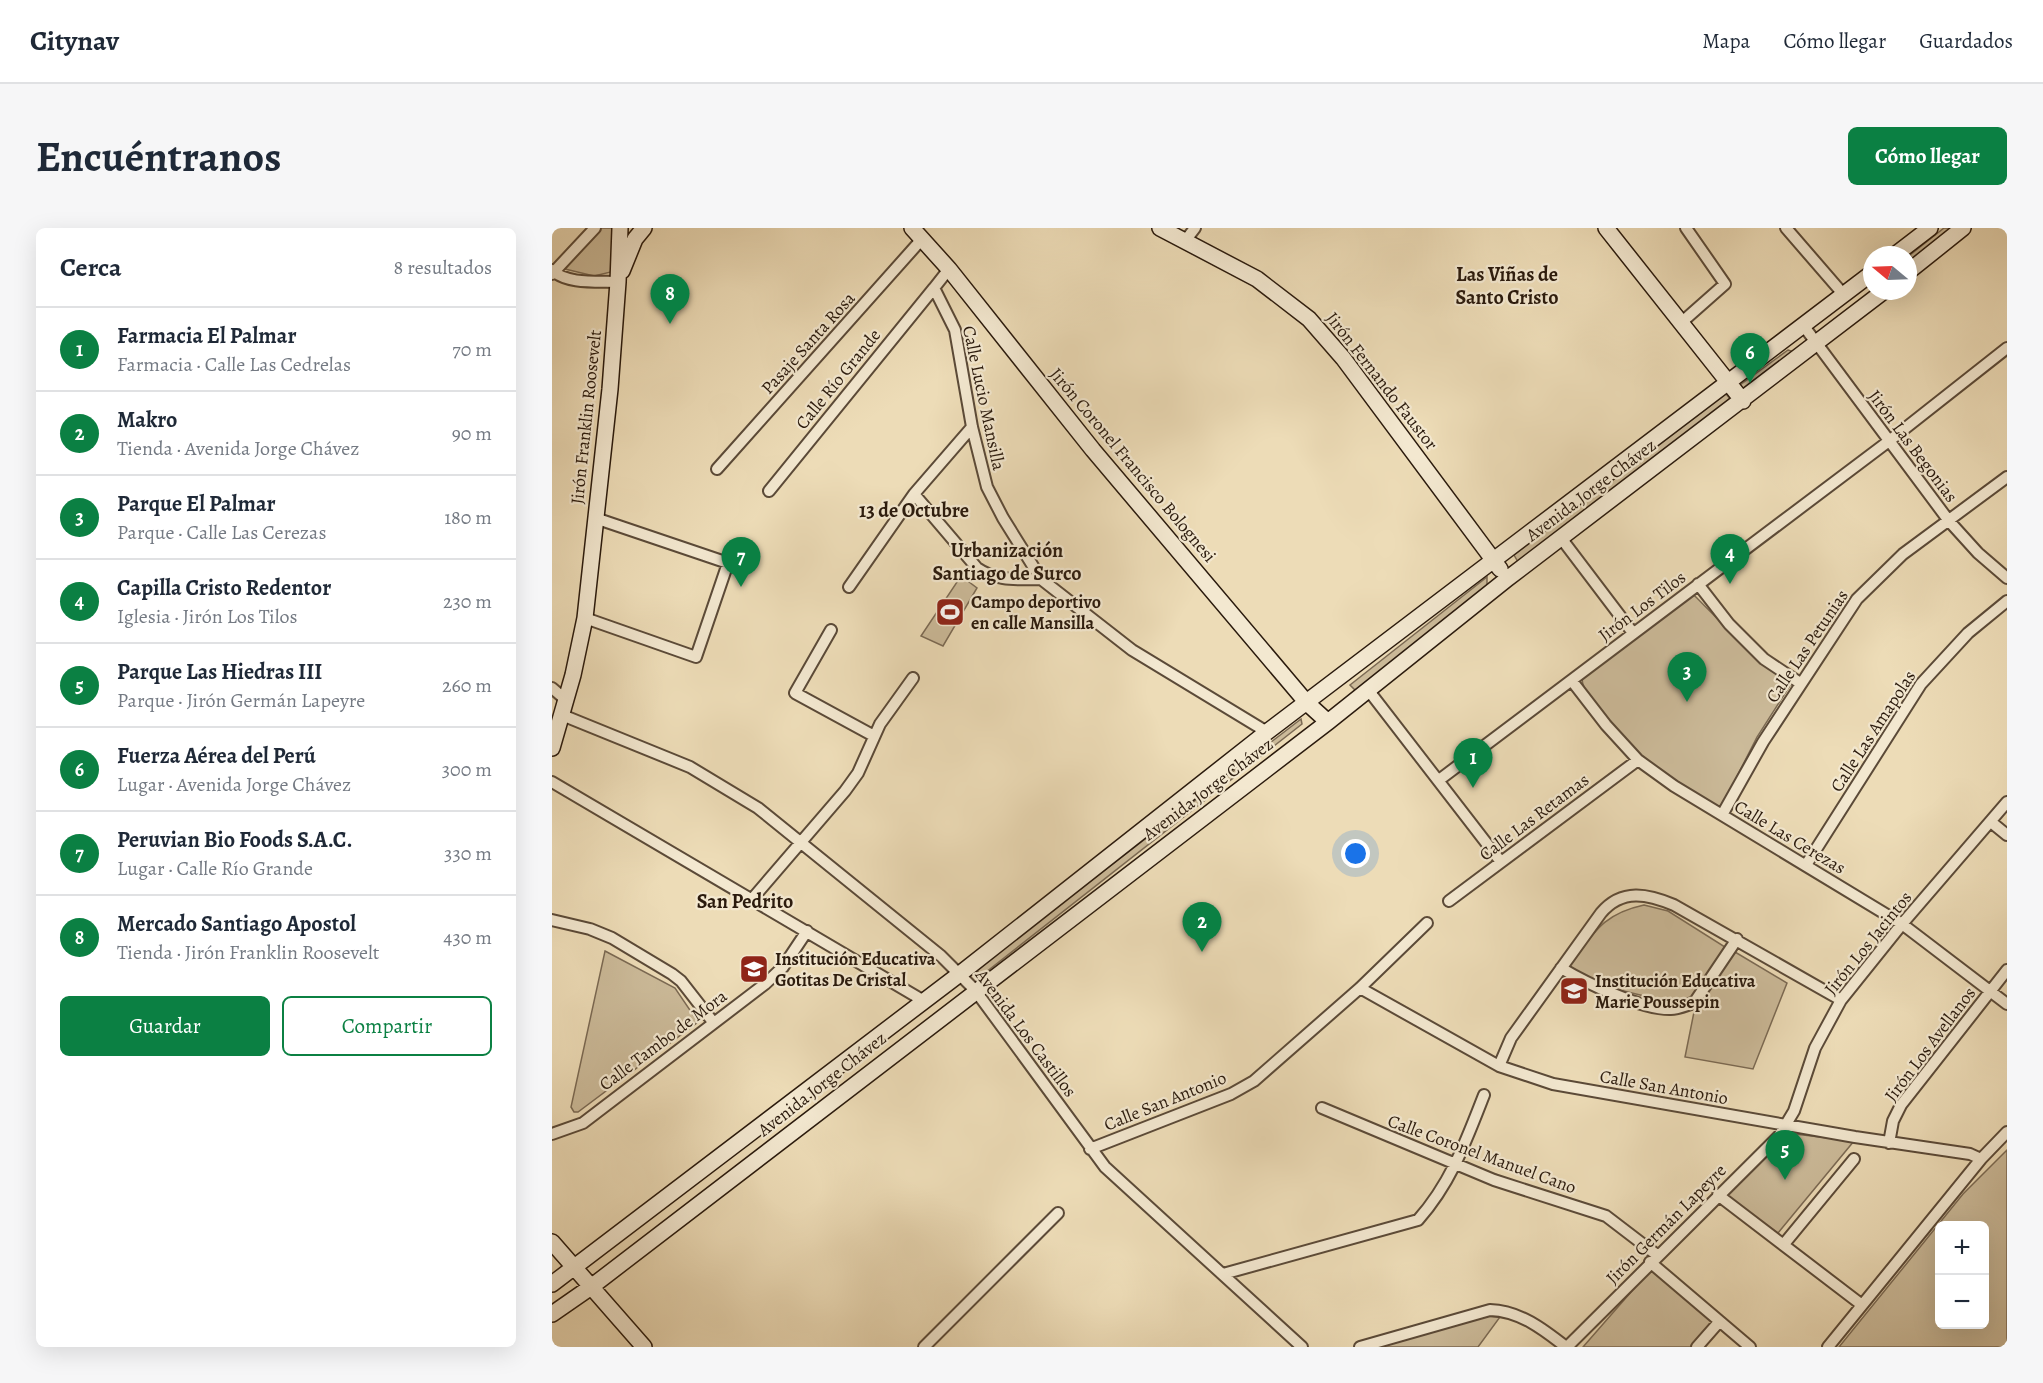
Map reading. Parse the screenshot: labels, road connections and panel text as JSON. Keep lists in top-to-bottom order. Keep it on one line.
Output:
{"streets":{"main road":["Jirón Fernando Faustor","Jirón Franklin Roosevelt","Jirón Coronel Francisco Bolognesi","Avenida Jorge Chávez"],"street":["Pasaje Santa Rosa","Calle Río Grande","Calle Lucio Mansilla","Jirón Las Begonias","Jirón Los Tilos","Calle Las Petunias","Calle Las Amapolas","Calle Las Retamas","Calle Las Cerezas","Jirón Los Jacintos","Avenida Los Castillos","Calle Tambo de Mora","Jirón Los Avellanos","Calle San Antonio","Calle Coronel Manuel Cano","Jirón Germán Lapeyre"]},"crossings":[["Pasaje Santa Rosa","Jirón Coronel Francisco Bolognesi"],["Calle Río Grande","Calle Lucio Mansilla"],["Jirón Fernando Faustor","Avenida Jorge Chávez"],["Calle Lucio Mansilla","Avenida Jorge Chávez"],["Jirón Franklin Roosevelt","Avenida Los Castillos"],["Jirón Las Begonias","Avenida Jorge Chávez"],["Jirón Las Begonias","Jirón Los Tilos"],["Jirón Las Begonias","Calle Las Petunias"],["Jirón Coronel Francisco Bolognesi","Avenida Jorge Chávez"],["Avenida Jorge Chávez","Avenida Los Castillos"],["Jirón Los Tilos","Calle Las Cerezas"],["Calle Las Petunias","Calle Las Cerezas"],["Calle Las Amapolas","Calle Las Cerezas"],["Calle Las Retamas","Calle Las Cerezas"],["Calle Las Cerezas","Jirón Los Jacintos"],["Calle Las Cerezas","Jirón Los Avellanos"],["Jirón Los Jacintos","Calle San Antonio"],["Jirón Los Jacintos","Jirón Germán Lapeyre"],["Avenida Los Castillos","Calle San Antonio"],["Jirón Los Avellanos","Calle San Antonio"],["Calle San Antonio","Jirón Germán Lapeyre"],["Calle Coronel Manuel Cano","Jirón Germán Lapeyre"]],"districts":["Las Viñas de Santo Cristo","13 de Octubre","Urbanización Santiago de Surco","San Pedrito"],"places":{"sports":["Campo deportivo en calle Mansilla"],"school or university":["Institución Educativa Gotitas De Cristal","Institución Educativa Marie Poussepin"]},"north":"left","page":{"header":"Citynav","nav":["Mapa","Cómo llegar","Guardados"],"buttons":["Cómo llegar",["Guardar","Compartir"]],"title":"Encuéntranos","heading":["Cerca","8 resultados"],"pins":["8","6","4","7","3","1","2","5"],"list":[{"mark":"1","name":"Farmacia El Palmar","note":"Farmacia · Calle Las Cedrelas","value":"70 m"},{"mark":"2","name":"Makro","note":"Tienda · Avenida Jorge Chávez","value":"90 m"},{"mark":"3","name":"Parque El Palmar","note":"Parque · Calle Las Cerezas","value":"180 m"},{"mark":"4","name":"Capilla Cristo Redentor","note":"Iglesia · Jirón Los Tilos","value":"230 m"},{"mark":"5","name":"Parque Las Hiedras III","note":"Parque · Jirón Germán Lapeyre","value":"260 m"},{"mark":"6","name":"Fuerza Aérea del Perú","note":"Lugar · Avenida Jorge Chávez","value":"300 m"},{"mark":"7","name":"Peruvian Bio Foods S.A.C.","note":"Lugar · Calle Río Grande","value":"330 m"},{"mark":"8","name":"Mercado Santiago Apostol","note":"Tienda · Jirón Franklin Roosevelt","value":"430 m"}],"map_buttons":["+","−"]}}
